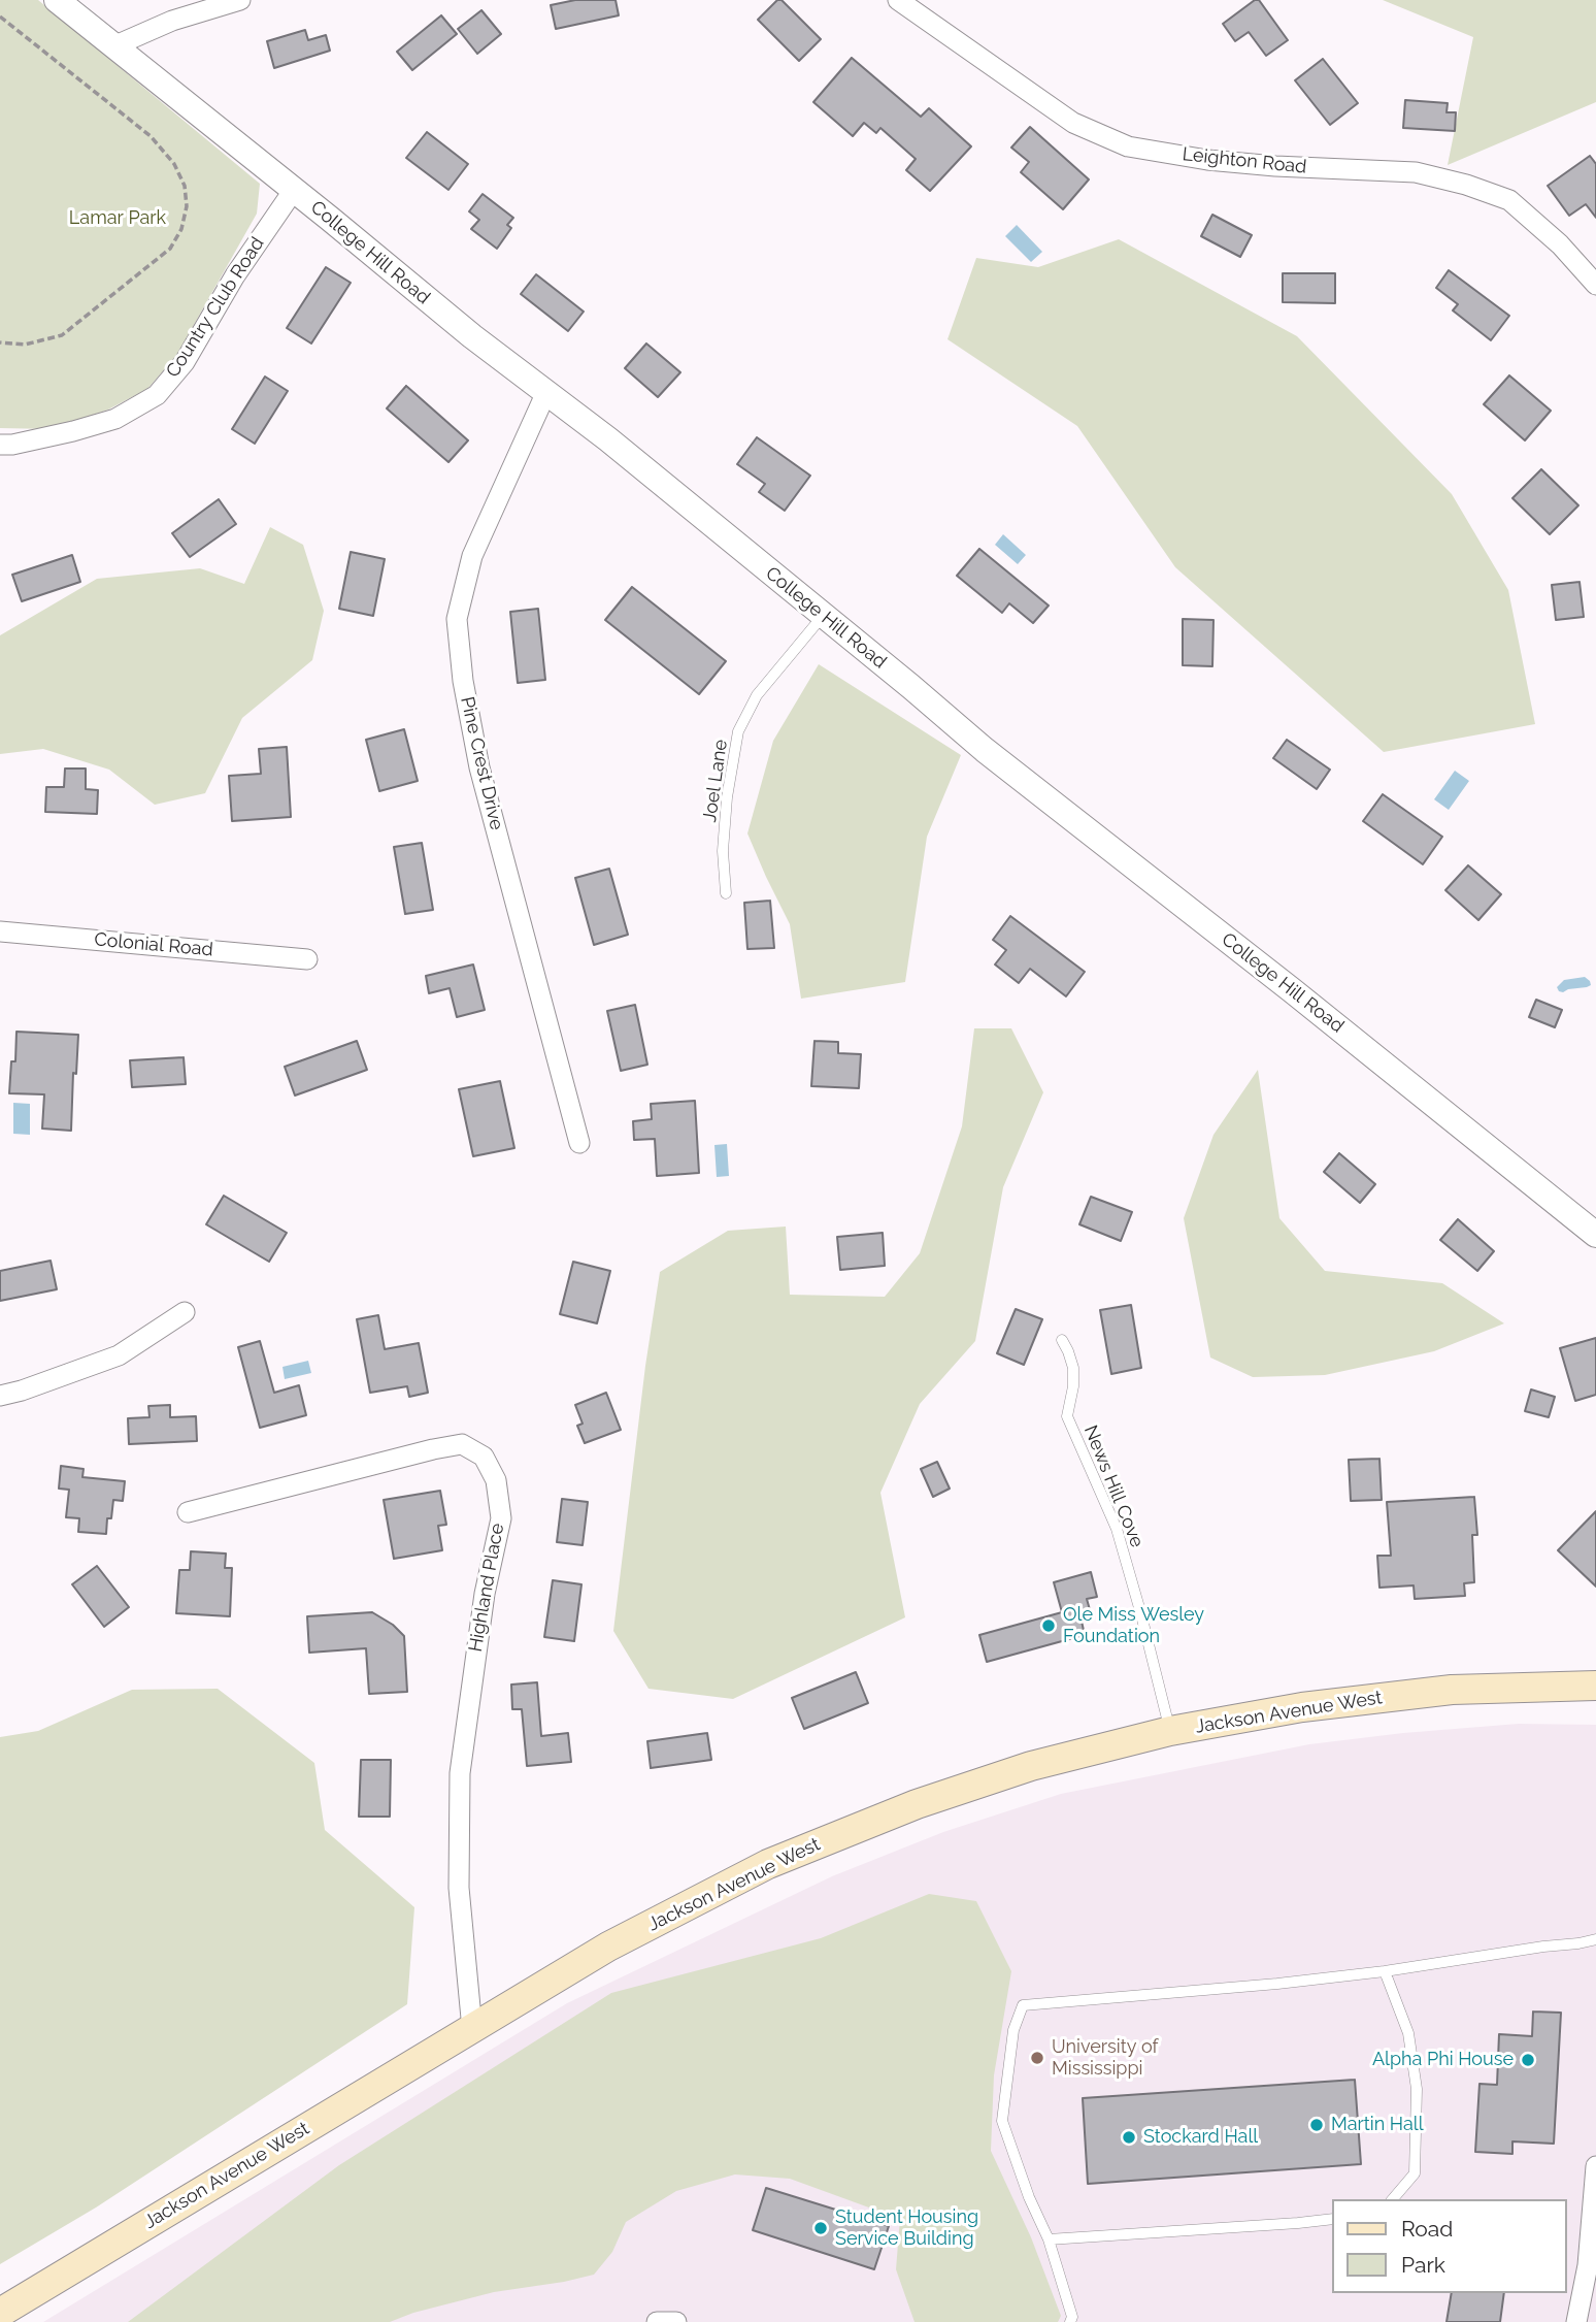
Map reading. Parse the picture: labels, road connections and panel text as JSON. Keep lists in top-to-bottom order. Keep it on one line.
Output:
{"streets":{"main road":["Jackson Avenue West"],"street":["Leighton Road","College Hill Road","Country Club Road","Pine Crest Drive","Colonial Road","Highland Place"],"lane":["Joel Lane","News Hill Cove"]},"crossings":[["College Hill Road","Country Club Road"],["College Hill Road","Pine Crest Drive"],["College Hill Road","Joel Lane"],["News Hill Cove","Jackson Avenue West"],["Highland Place","Jackson Avenue West"]],"parks":["Lamar Park"],"places":["Ole Miss Wesley Foundation","University of Mississippi","Alpha Phi House","Martin Hall","Stockard Hall","Student Housing Service Building"],"legend":["Road","Park"]}
